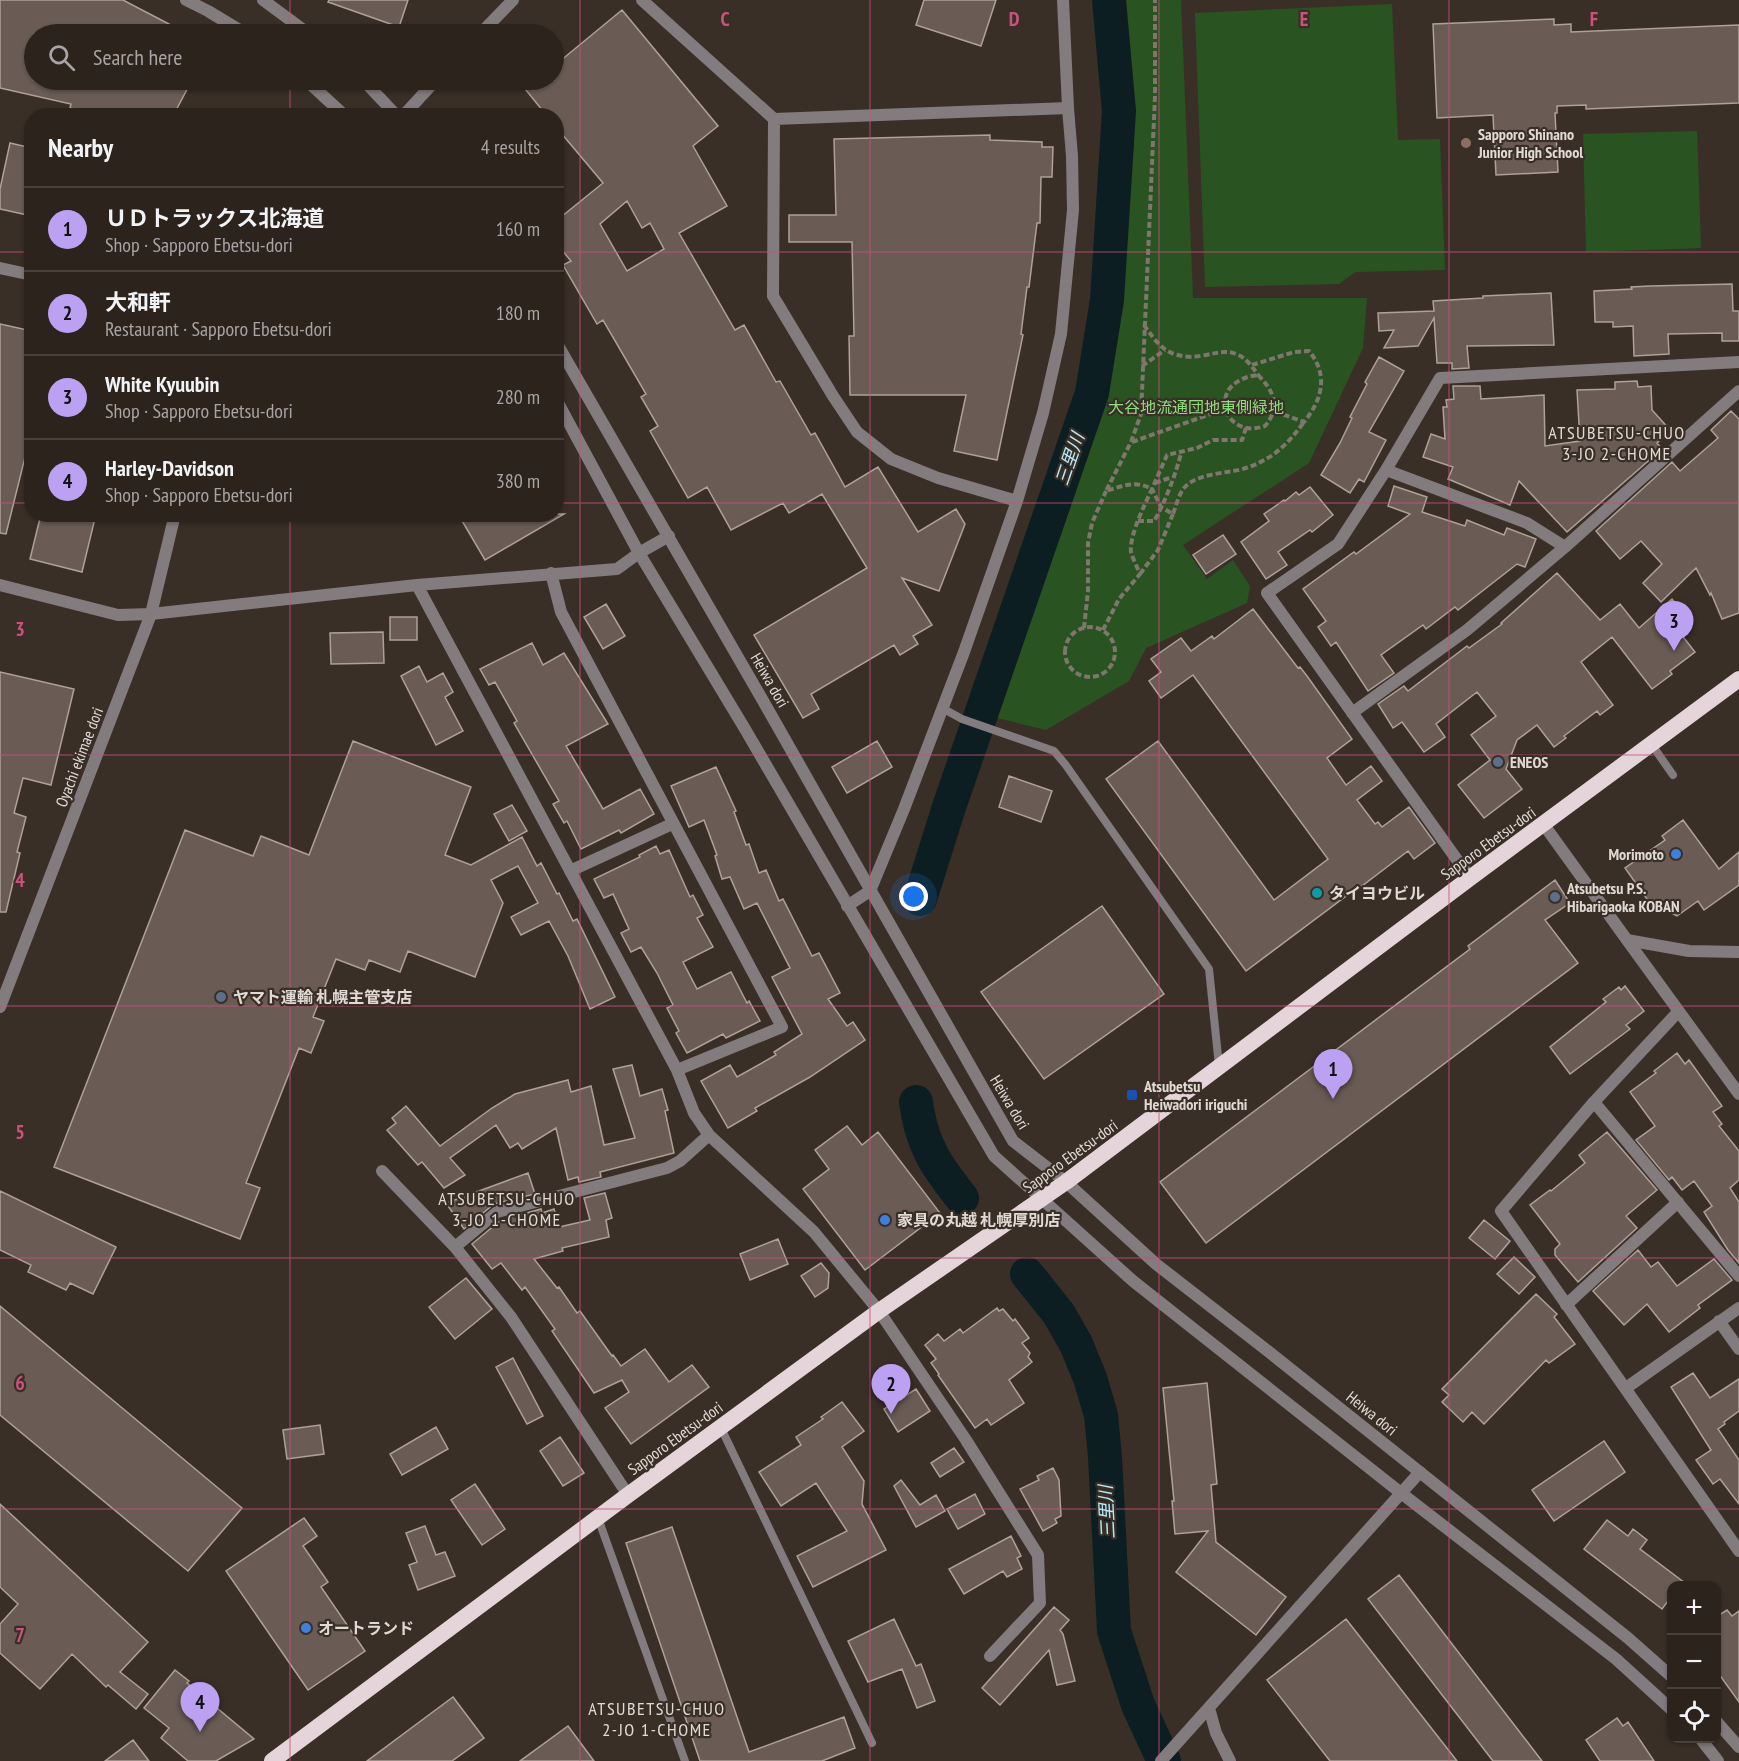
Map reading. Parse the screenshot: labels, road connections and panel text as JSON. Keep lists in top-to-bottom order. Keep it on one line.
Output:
{"streets":{"highway":["Sapporo Ebetsu-dori"],"street":["Heiwa dori","Oyachi ekimae dori"]},"crossings":[["Heiwa dori","Sapporo Ebetsu-dori"]],"districts":["ATSUBETSU-CHUO 3-JO 2-CHOME","ATSUBETSU-CHUO 3-JO 1-CHOME","ATSUBETSU-CHUO 2-JO 1-CHOME"],"water":["三里川"],"parks":["大谷地流通団地東側緑地"],"places":{"other":["Sapporo Shinano Junior High School","ENEOS","Morimoto","タイヨウビル","Atsubetsu P.S. Hibarigaoka KOBAN","ヤマト運輸 札幌主管支店","家具の丸越 札幌厚別店","オートランド"],"transit":["Atsubetsu Heiwadori iriguchi"]},"page":{"search":"Search here","heading":["Nearby","4 results"],"list":[{"mark":"1","name":"ＵＤトラックス北海道","note":"Shop · Sapporo Ebetsu-dori","value":"160 m"},{"mark":"2","name":"大和軒","note":"Restaurant · Sapporo Ebetsu-dori","value":"180 m"},{"mark":"3","name":"White Kyuubin","note":"Shop · Sapporo Ebetsu-dori","value":"280 m"},{"mark":"4","name":"Harley-Davidson","note":"Shop · Sapporo Ebetsu-dori","value":"380 m"}],"pins":["3","1","2","4"],"map_buttons":["+","−"]},"grid":{"columns":["C","D","E","F"],"rows":["3","4","5","6","7"]}}
